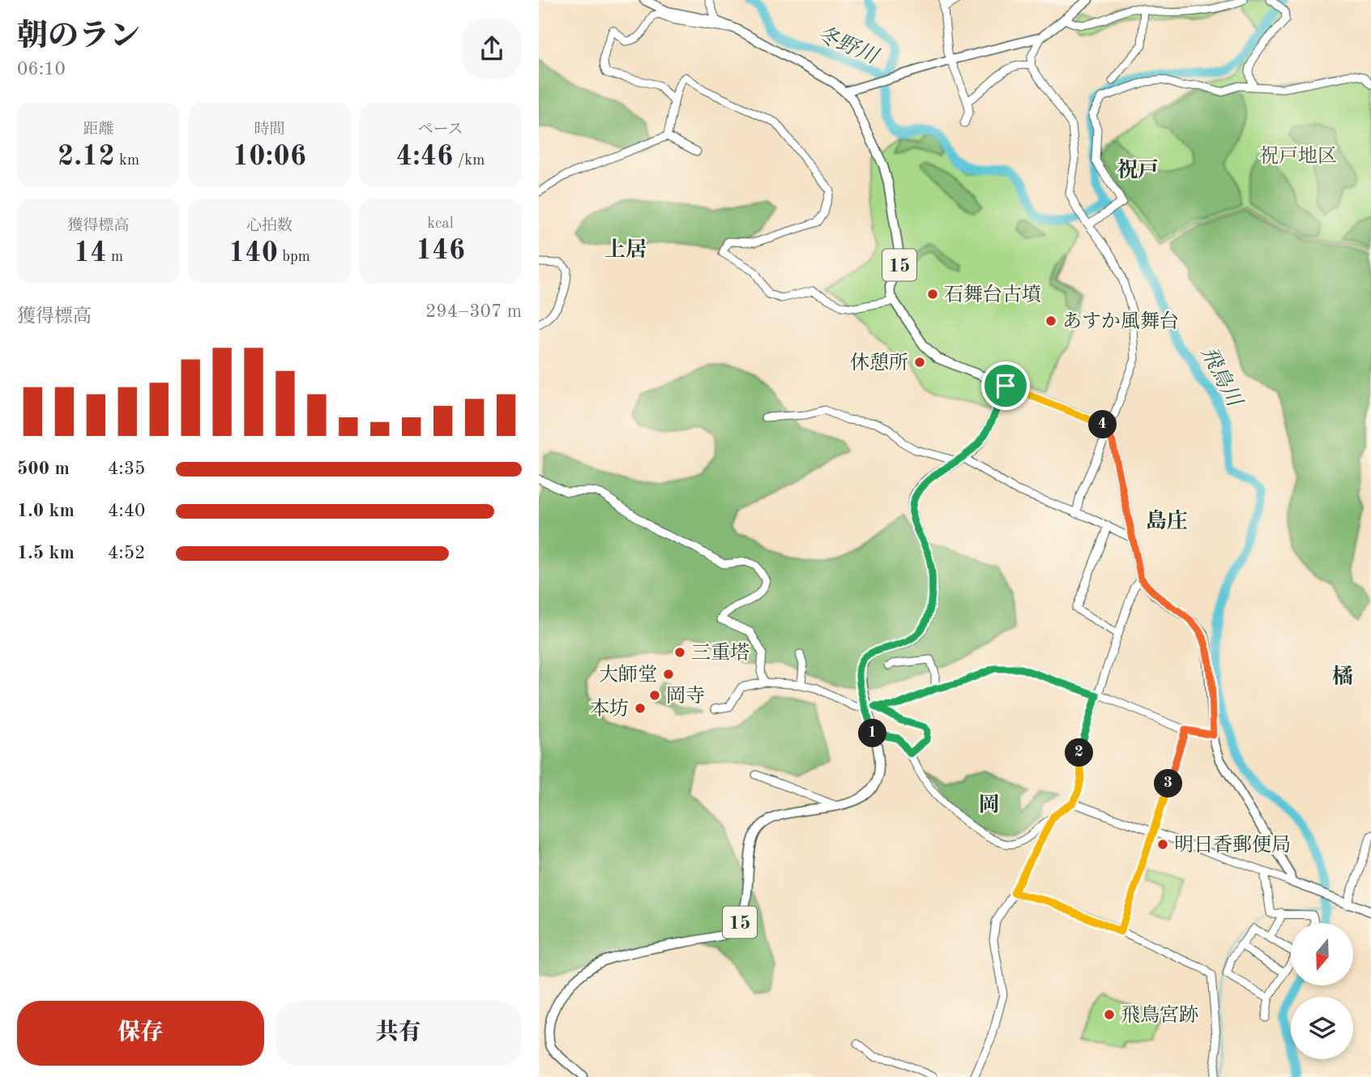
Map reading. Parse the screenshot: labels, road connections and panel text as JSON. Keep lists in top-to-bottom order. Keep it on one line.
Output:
{"streets":{"main road":["15"]},"districts":["祝戸","上居","島庄","橘","岡"],"water":["冬野川","飛鳥川"],"parks":["祝戸地区"],"places":["石舞台古墳","あすか風舞台","休憩所","三重塔","大師堂","岡寺","本坊","明日香郵便局","飛鳥宮跡"],"north":"bottom","page":{"heading":["朝のラン","06:10"],"stats":[["距離","2.12 km"],["時間","10:06"],["ペース","4:46 /km"],["獲得標高","14 m"],["心拍数","140 bpm"],["kcal","146"]],"chart":["獲得標高","294–307 m"],"pins":["4","1","2","3"],"list":[{"name":"500 m","note":"4:35"},{"name":"1.0 km","note":"4:40"},{"name":"1.5 km","note":"4:52"}],"buttons":["保存","共有"]}}
